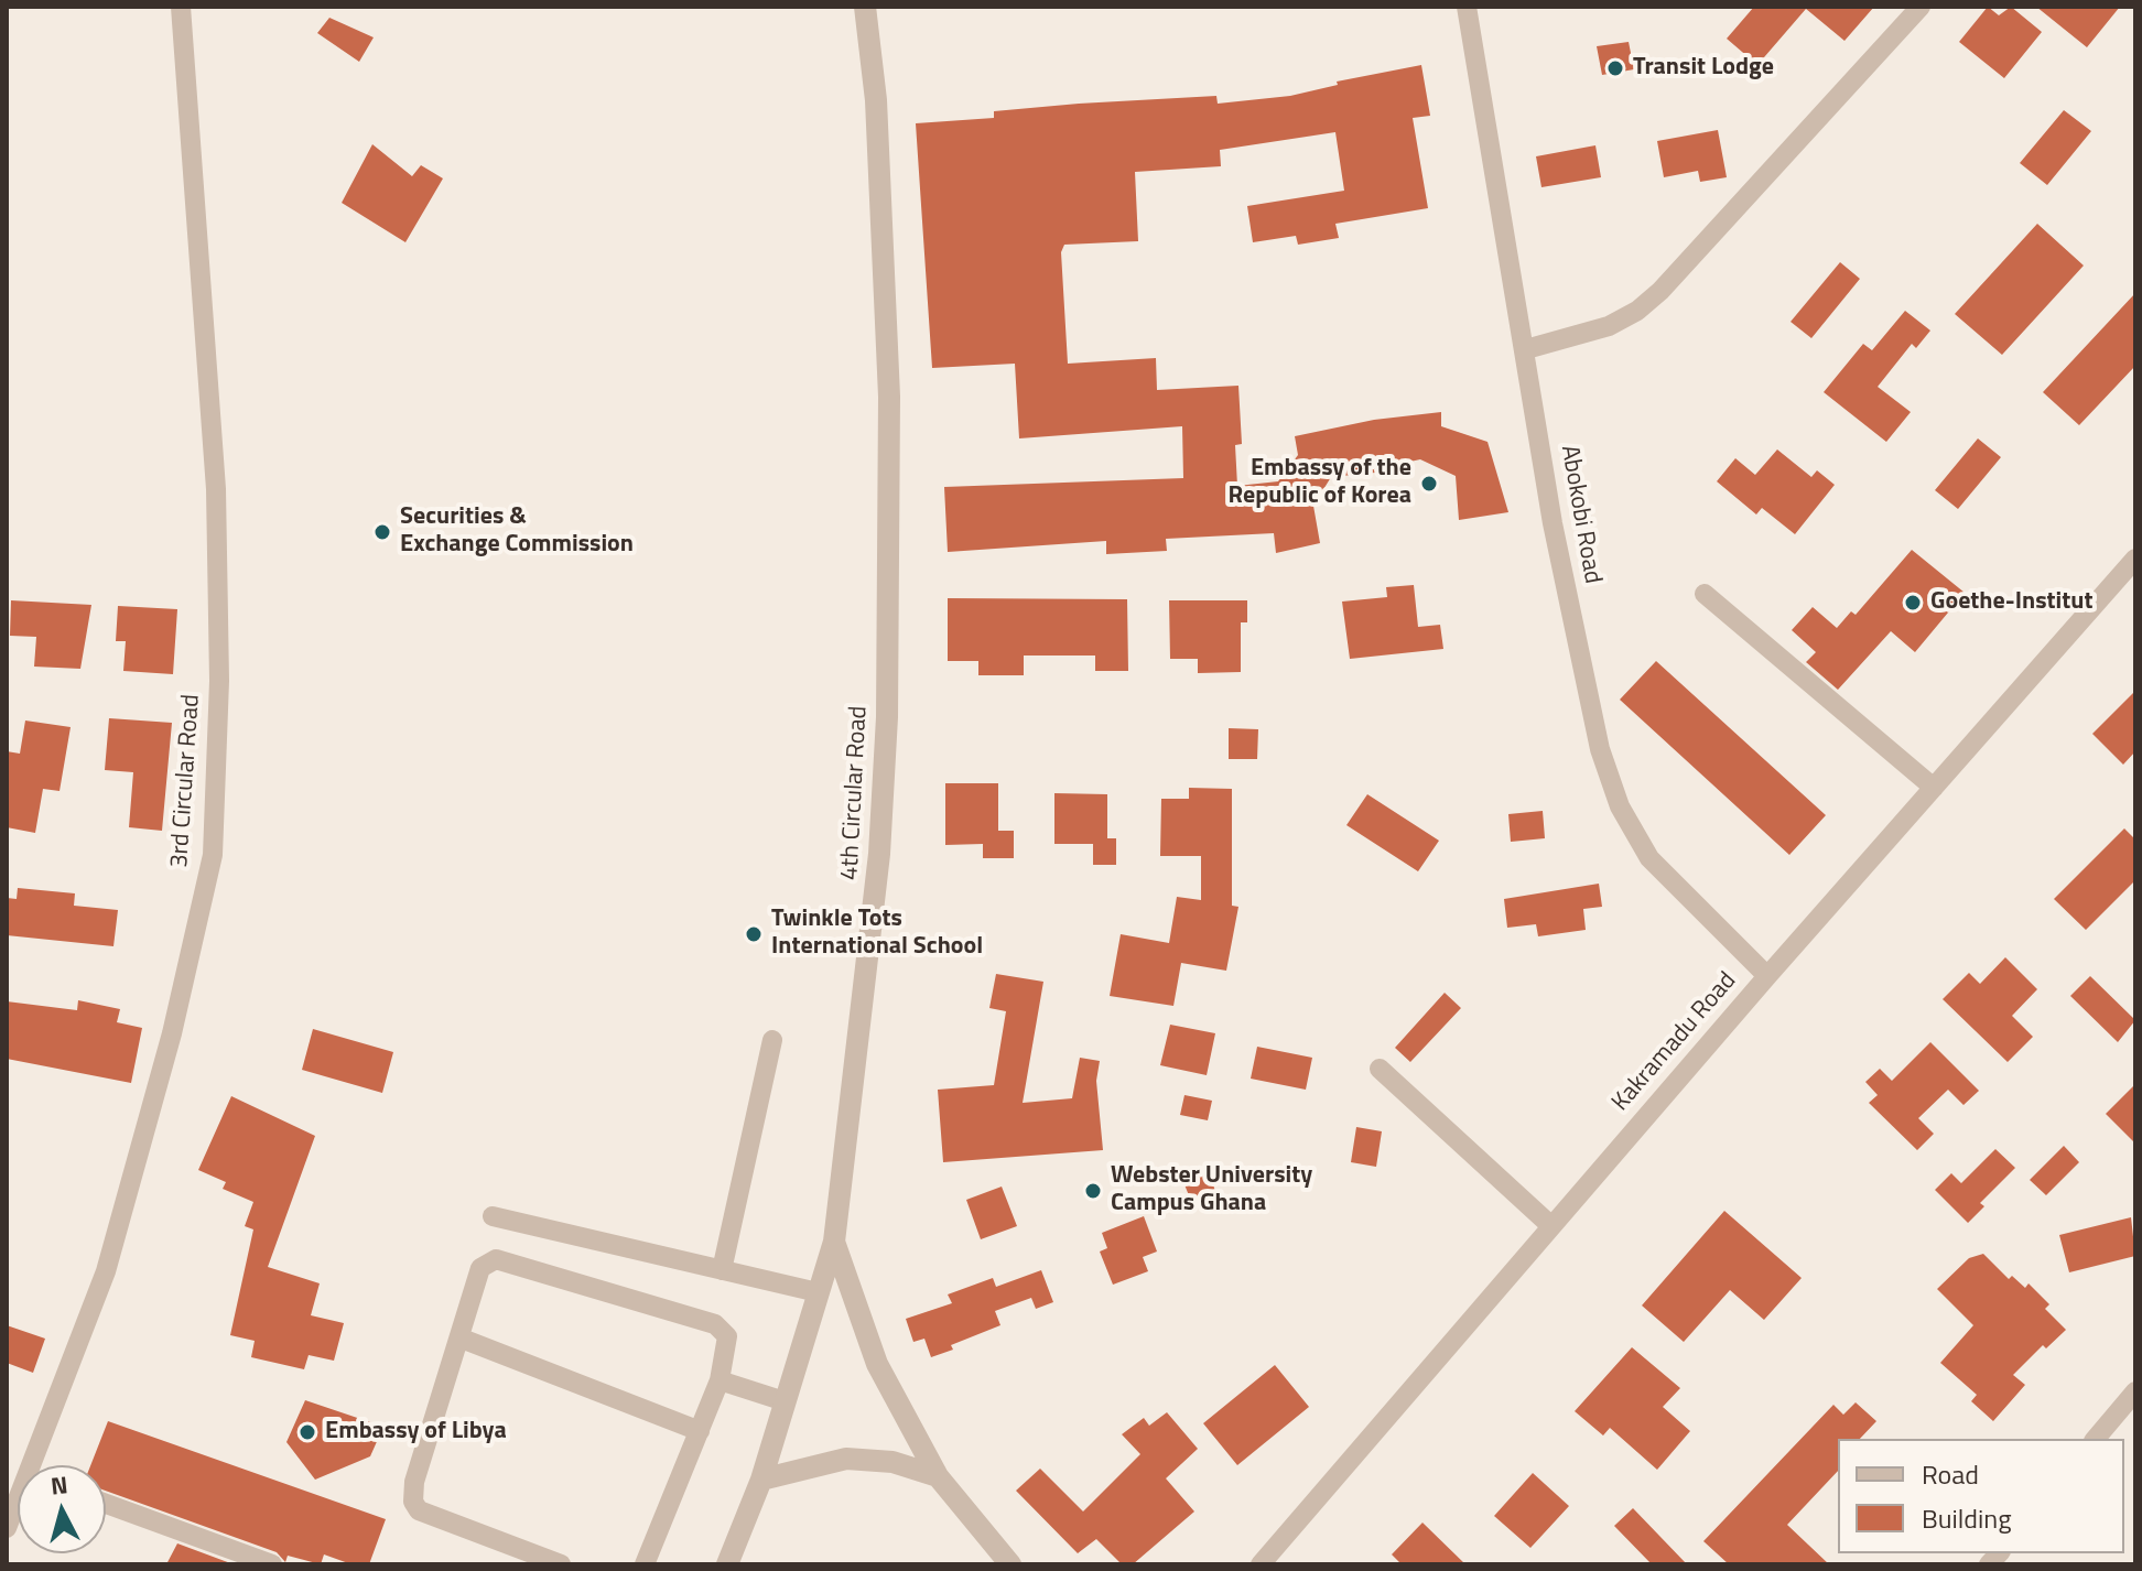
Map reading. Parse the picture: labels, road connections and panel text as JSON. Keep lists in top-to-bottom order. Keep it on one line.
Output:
{"streets":{"street":["Abokobi Road","3rd Circular Road","4th Circular Road","Kakramadu Road"]},"crossings":[["Abokobi Road","Kakramadu Road"]],"places":["Transit Lodge","Embassy of the Republic of Korea","Securities & Exchange Commission","Goethe-Institut","Twinkle Tots International School","Webster University Campus Ghana","Embassy of Libya"],"legend":["Road","Building"],"north":"top"}
